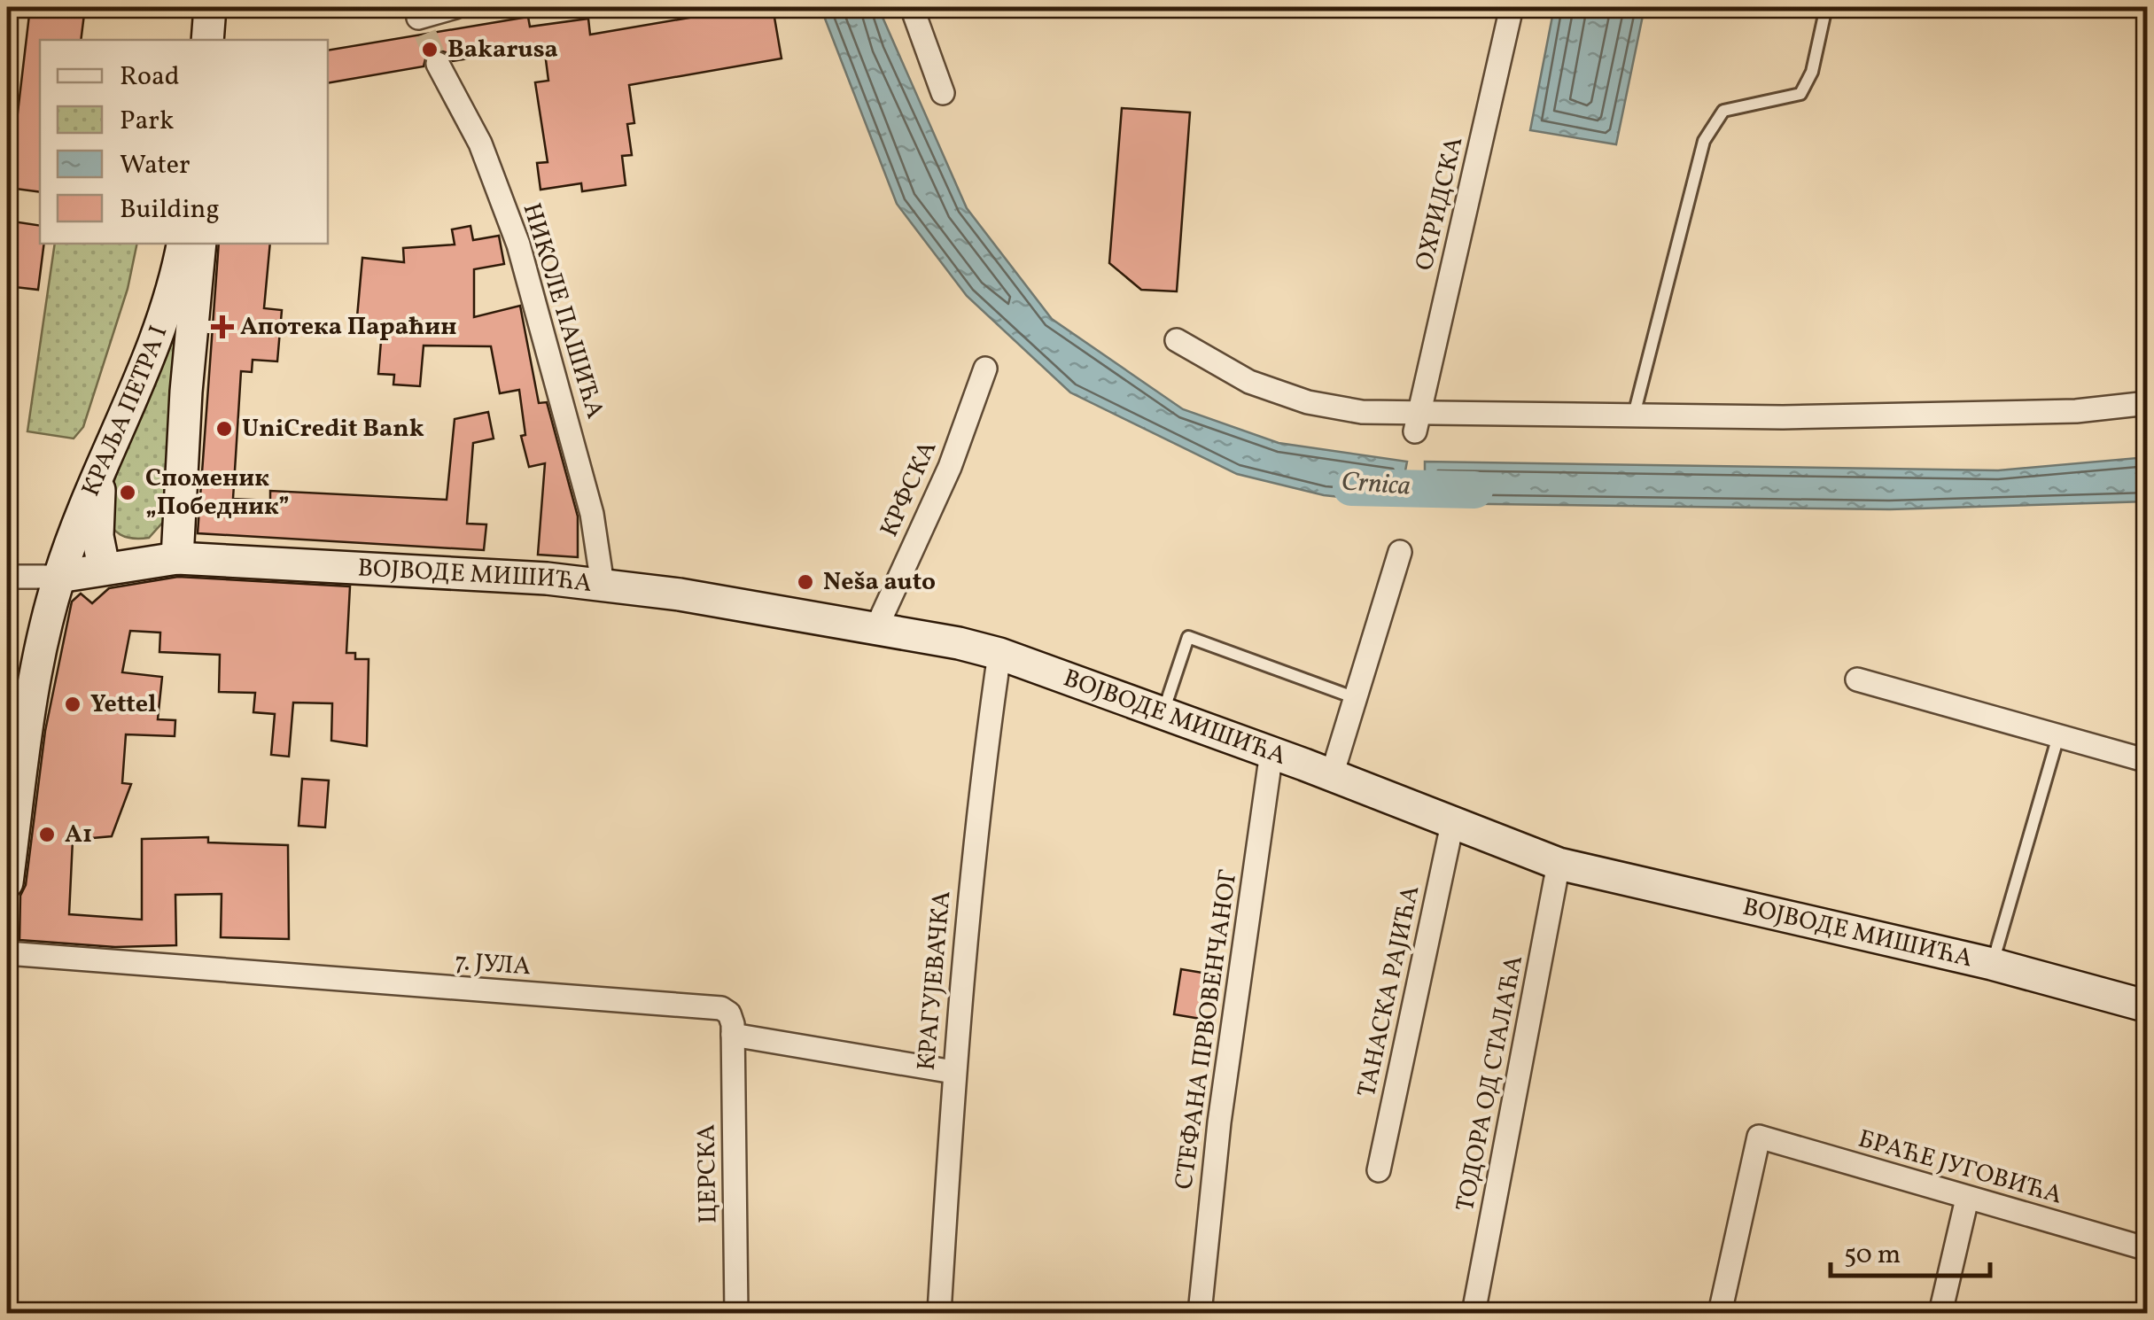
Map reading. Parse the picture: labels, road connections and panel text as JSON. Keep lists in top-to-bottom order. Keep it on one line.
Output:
{"streets":{"main road":["КРАЉА ПЕТРА I","ВОЈВОДЕ МИШИЋА"],"street":["ОХРИДСКА","НИКОЛЕ ПАШИЋА","КРФСКА","7. ЈУЛА","КРАГУЈЕВАЧКА","ТАНАСКА РАЈИЋА","СТЕФАНА ПРВОВЕНЧАНОГ","ТОДОРА ОД СТАЛАЋА","БРАЋЕ ЈУГОВИЋА","ЦЕРСКА"]},"crossings":[["НИКОЛЕ ПАШИЋА","ВОЈВОДЕ МИШИЋА"],["КРАЉА ПЕТРА I","ВОЈВОДЕ МИШИЋА"],["КРФСКА","ВОЈВОДЕ МИШИЋА"],["ВОЈВОДЕ МИШИЋА","КРАГУЈЕВАЧКА"],["ВОЈВОДЕ МИШИЋА","ТАНАСКА РАЈИЋА"],["ВОЈВОДЕ МИШИЋА","СТЕФАНА ПРВОВЕНЧАНОГ"],["ВОЈВОДЕ МИШИЋА","ТОДОРА ОД СТАЛАЋА"],["7. ЈУЛА","ЦЕРСКА"]],"water":["Crnica"],"places":{"other":["Bakarusa","UniCredit Bank","Споменик „Победник”","Neša auto","Yettel","A1"],"health":["Апотека Параћин"]},"legend":["Road","Park","Water","Building"],"scale_bar":"50 m"}
